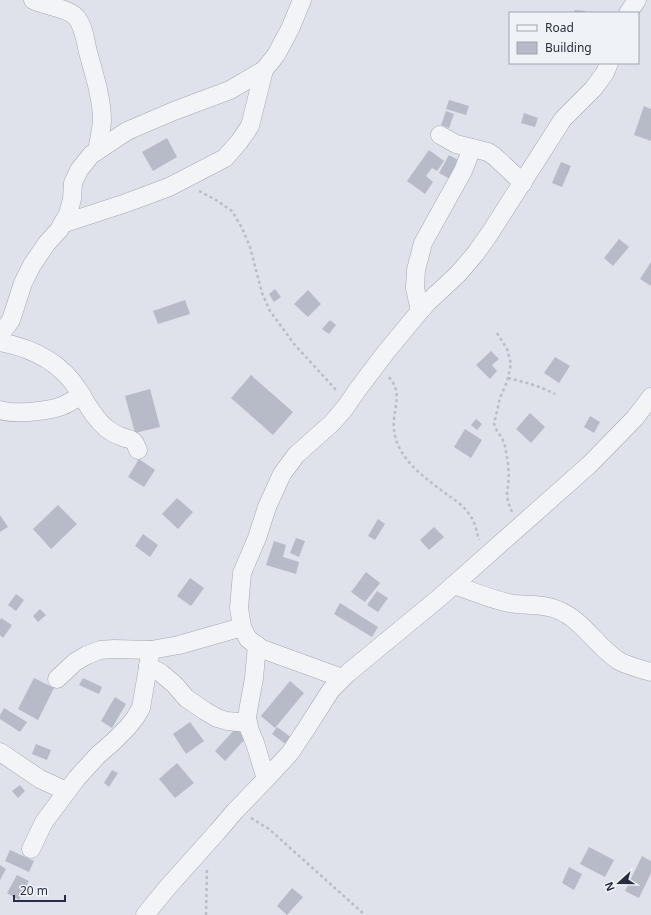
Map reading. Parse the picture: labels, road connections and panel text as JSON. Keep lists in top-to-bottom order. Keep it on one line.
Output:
{"legend":["Road","Building"],"scale_bar":"20 m","north":"left"}
